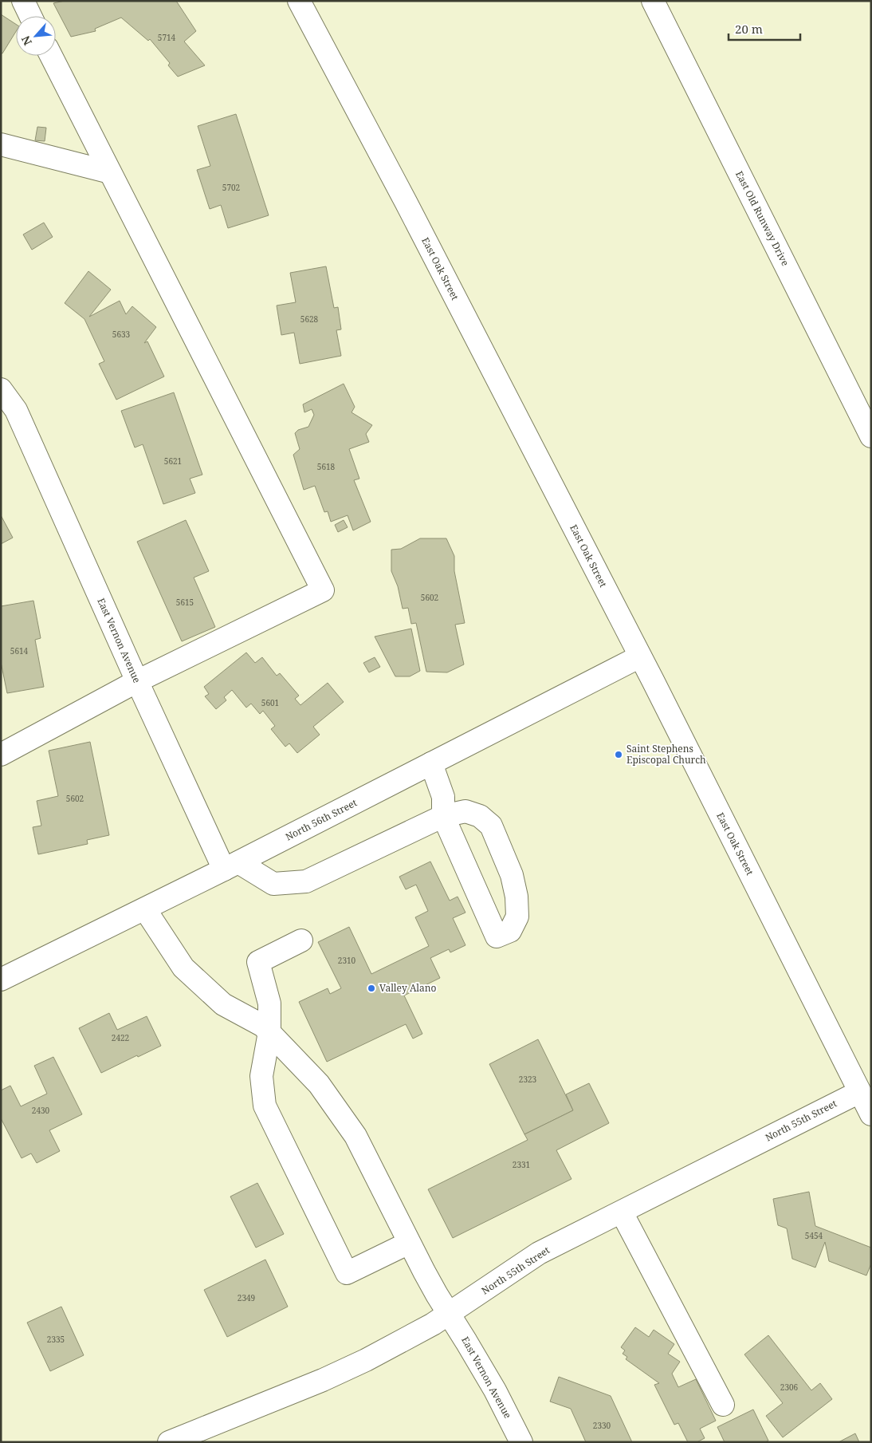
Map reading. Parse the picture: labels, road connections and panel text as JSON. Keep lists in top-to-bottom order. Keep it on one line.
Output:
{"streets":{"street":["East Old Runway Drive","East Oak Street","East Vernon Avenue","North 56th Street","North 55th Street"]},"crossings":[["East Oak Street","North 56th Street"],["East Oak Street","North 55th Street"],["East Vernon Avenue","North 56th Street"],["East Vernon Avenue","North 55th Street"]],"places":["Saint Stephens Episcopal Church","Valley Alano"],"house_numbers":["5714","5702","5628","5633","5621","5618","5602","5615","5614","5601","5602","2310","2422","2323","2430","2331","5454","2349","2335","2306","2330"],"scale_bar":"20 m","north":"bottom left"}
